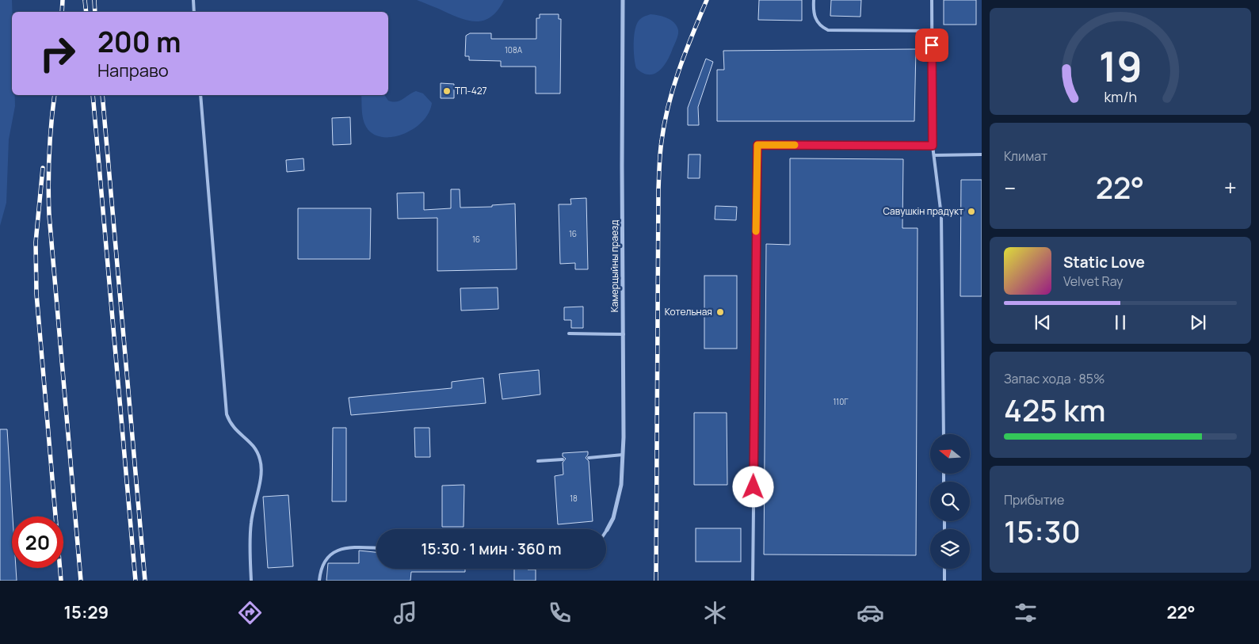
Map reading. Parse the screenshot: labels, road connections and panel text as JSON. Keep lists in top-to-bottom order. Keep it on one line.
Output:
{"streets":{"street":["Камерцыйны праезд"]},"places":["ТП-427","Савушкін прадукт","Котельная"],"house_numbers":["108А","16","16","110Г","18"],"north":"left","page":{"turn":["200 m","Направо"],"tile":["Климат",["Запас хода · 85%","425 km"],["Прибытие","15:30"]],"heat":["−","22°","+"],"song":["Static Love","Velvet Ray"],"limit":"20","trip":"15:30 · 1 мин · 360 m","tabs":["15:29","22°"],"gauge":["19","km/h"]}}
